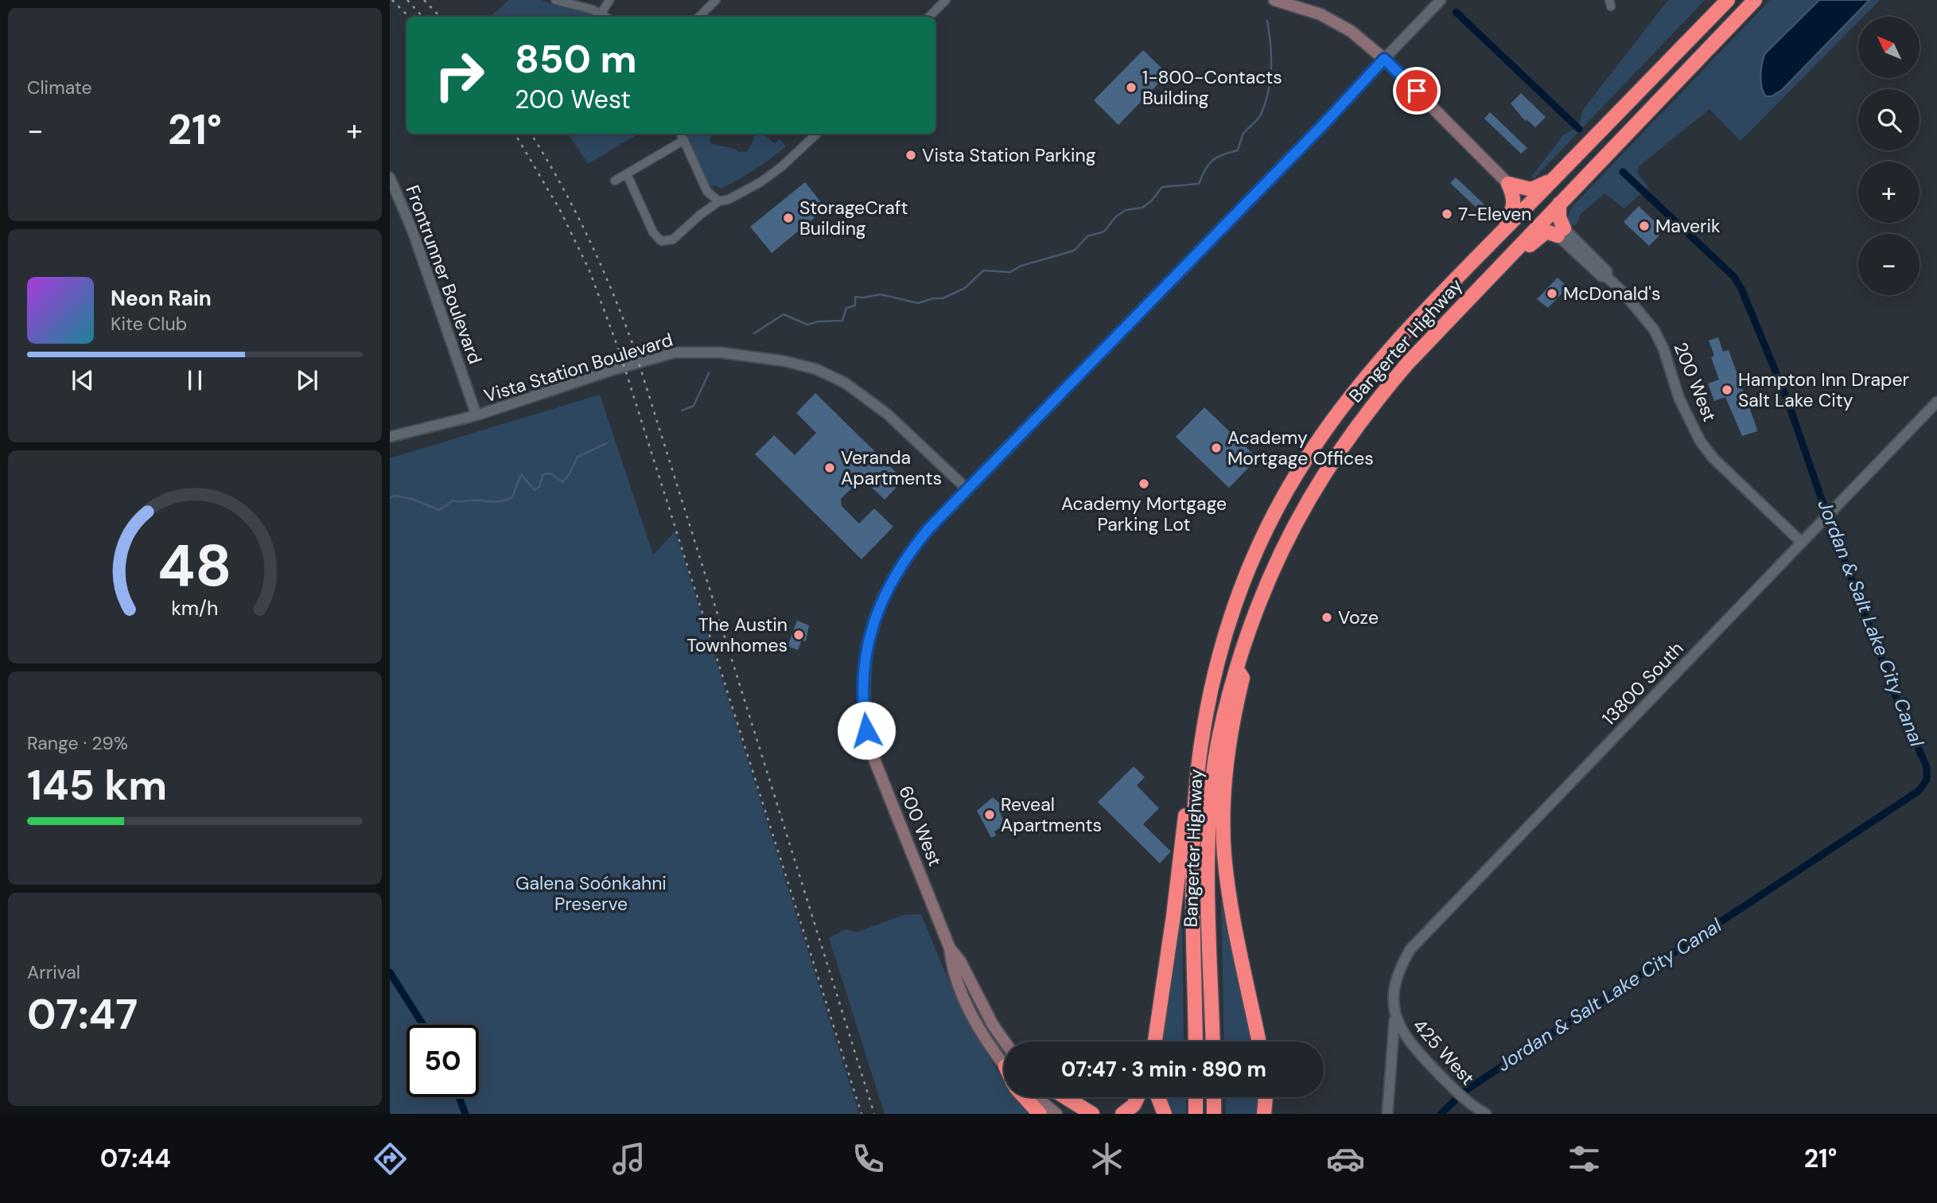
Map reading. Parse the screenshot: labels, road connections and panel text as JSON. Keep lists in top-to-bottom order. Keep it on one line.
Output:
{"streets":{"highway":["Bangerter Highway"],"main road":["600 West"],"street":["Frontrunner Boulevard","Vista Station Boulevard","200 West","13800 South","425 West"]},"crossings":[["Frontrunner Boulevard","Vista Station Boulevard"],["Vista Station Boulevard","600 West"],["200 West","13800 South"],["13800 South","425 West"]],"water":["Jordan & Salt Lake City Canal"],"parks":["Galena Soónkahni Preserve"],"places":["1-800-Contacts Building","Vista Station Parking","7-Eleven","StorageCraft Building","Maverik","McDonald's","Hampton Inn Draper Salt Lake City","Academy Mortgage Offices","Veranda Apartments","Academy Mortgage Parking Lot","Voze","The Austin Townhomes","Reveal Apartments"],"north":"top left","page":{"tile":["Climate",["Range · 29%","145 km"],["Arrival","07:47"]],"map_buttons":["+","−"],"turn":["850 m","200 West"],"heat":["−","21°","+"],"song":["Neon Rain","Kite Club"],"limit":"50","trip":"07:47 · 3 min · 890 m","tabs":["07:44","21°"],"gauge":["48","km/h"]}}
